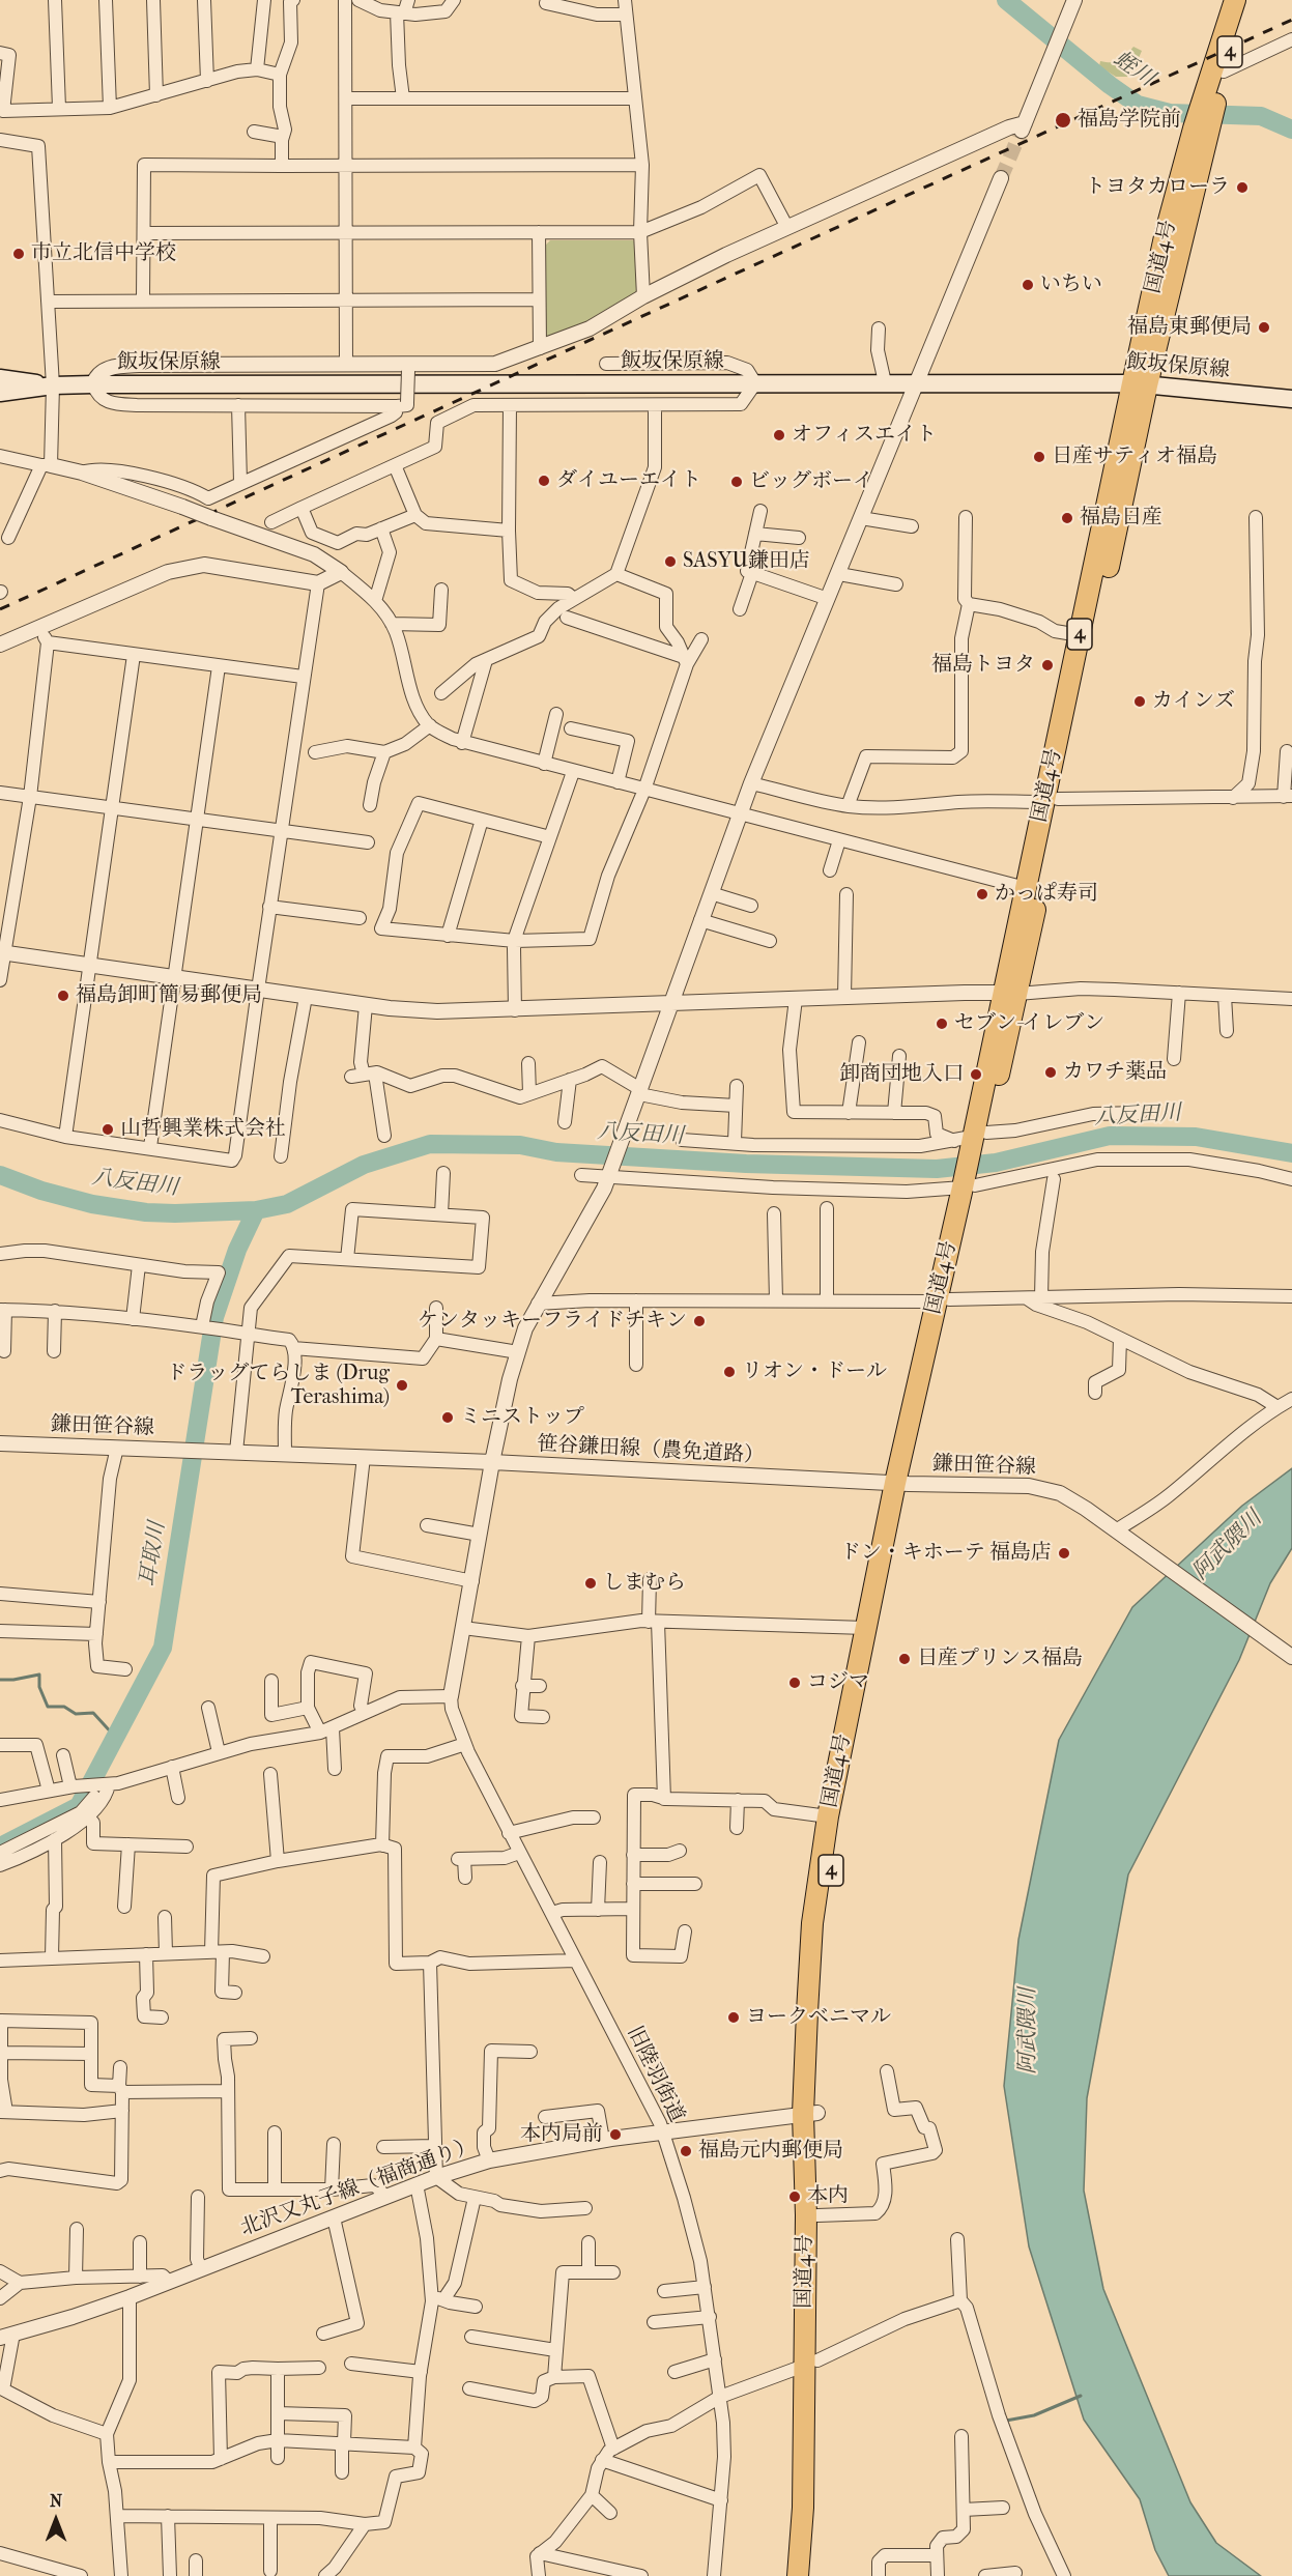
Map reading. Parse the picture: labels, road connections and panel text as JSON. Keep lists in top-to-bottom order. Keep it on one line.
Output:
{"streets":{"highway":["4","国道4号"],"main road":["飯坂保原線"],"street":["鎌田笹谷線","笹谷鎌田線（農免道路）","旧陸羽街道","北沢又丸子線（福商通り）"]},"crossings":[["国道4号","飯坂保原線"],["国道4号","鎌田笹谷線"],["国道4号","笹谷鎌田線（農免道路）"],["国道4号","北沢又丸子線（福商通り）"],["鎌田笹谷線","笹谷鎌田線（農免道路）"],["旧陸羽街道","北沢又丸子線（福商通り）"]],"water":["蛭川","八反田川","阿武隈川","耳取川"],"places":["福島学院前","トヨタカローラ","市立北信中学校","いちい","福島東郵便局","オフィスエイト","日産サティオ福島","ダイユーエイト","ビッグボーイ","福島日産","SASYU鎌田店","福島トヨタ","カインズ","かっぱ寿司","福島卸町簡易郵便局","セブン-イレブン","カワチ薬品","卸商団地入口","山哲興業株式会社","ケンタッキーフライドチキン","リオン・ドール","ドラッグてらしま (Drug Terashima)","ミニストップ","ドン・キホーテ 福島店","しまむら","日産プリンス福島","コジマ","ヨークベニマル","本内局前","福島元内郵便局","本内"],"north":"top"}
